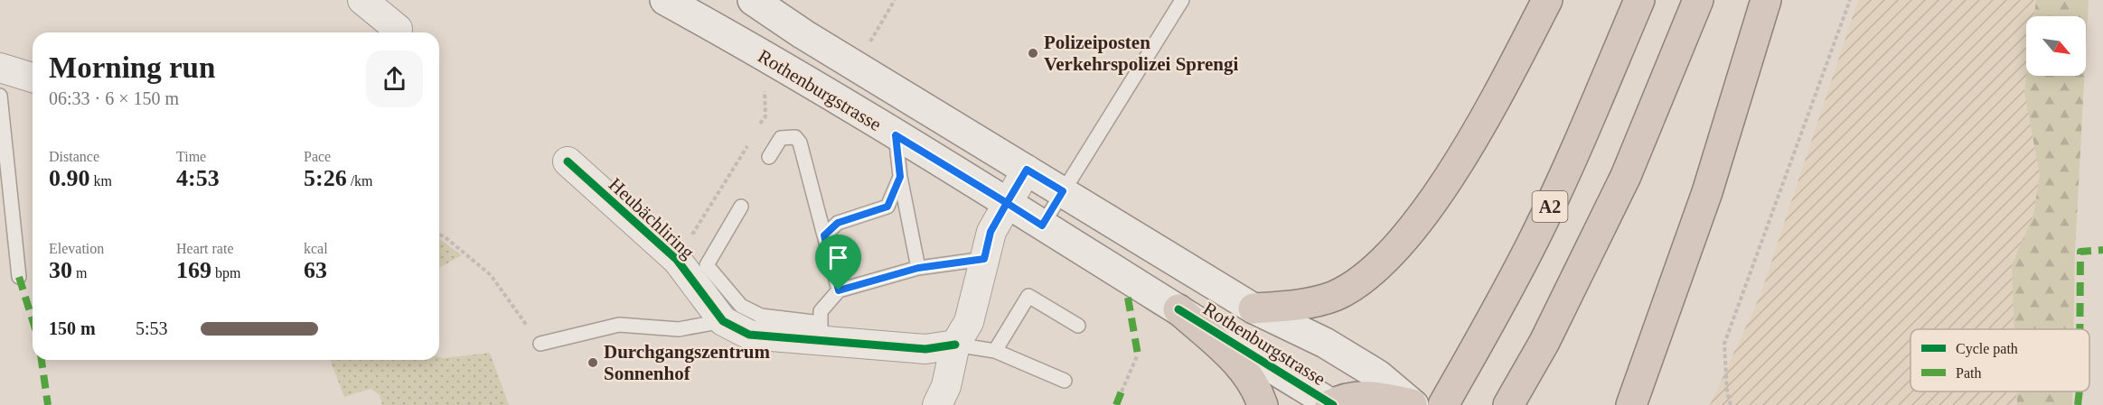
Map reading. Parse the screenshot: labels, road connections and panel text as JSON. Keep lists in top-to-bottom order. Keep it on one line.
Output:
{"streets":{"highway":["A2"],"main road":["Rothenburgstrasse"],"street":["Heubächliring"]},"places":["Polizeiposten Verkehrspolizei Sprengi","Durchgangszentrum Sonnenhof"],"legend":["Cycle path","Path"],"north":"bottom right","page":{"heading":["Morning run","06:33 · 6 × 150 m"],"stats":[["Distance","0.90 km"],["Time","4:53"],["Pace","5:26 /km"],["Elevation","30 m"],["Heart rate","169 bpm"],["kcal","63"]],"list":[{"name":"150 m","note":"5:53"}]}}
